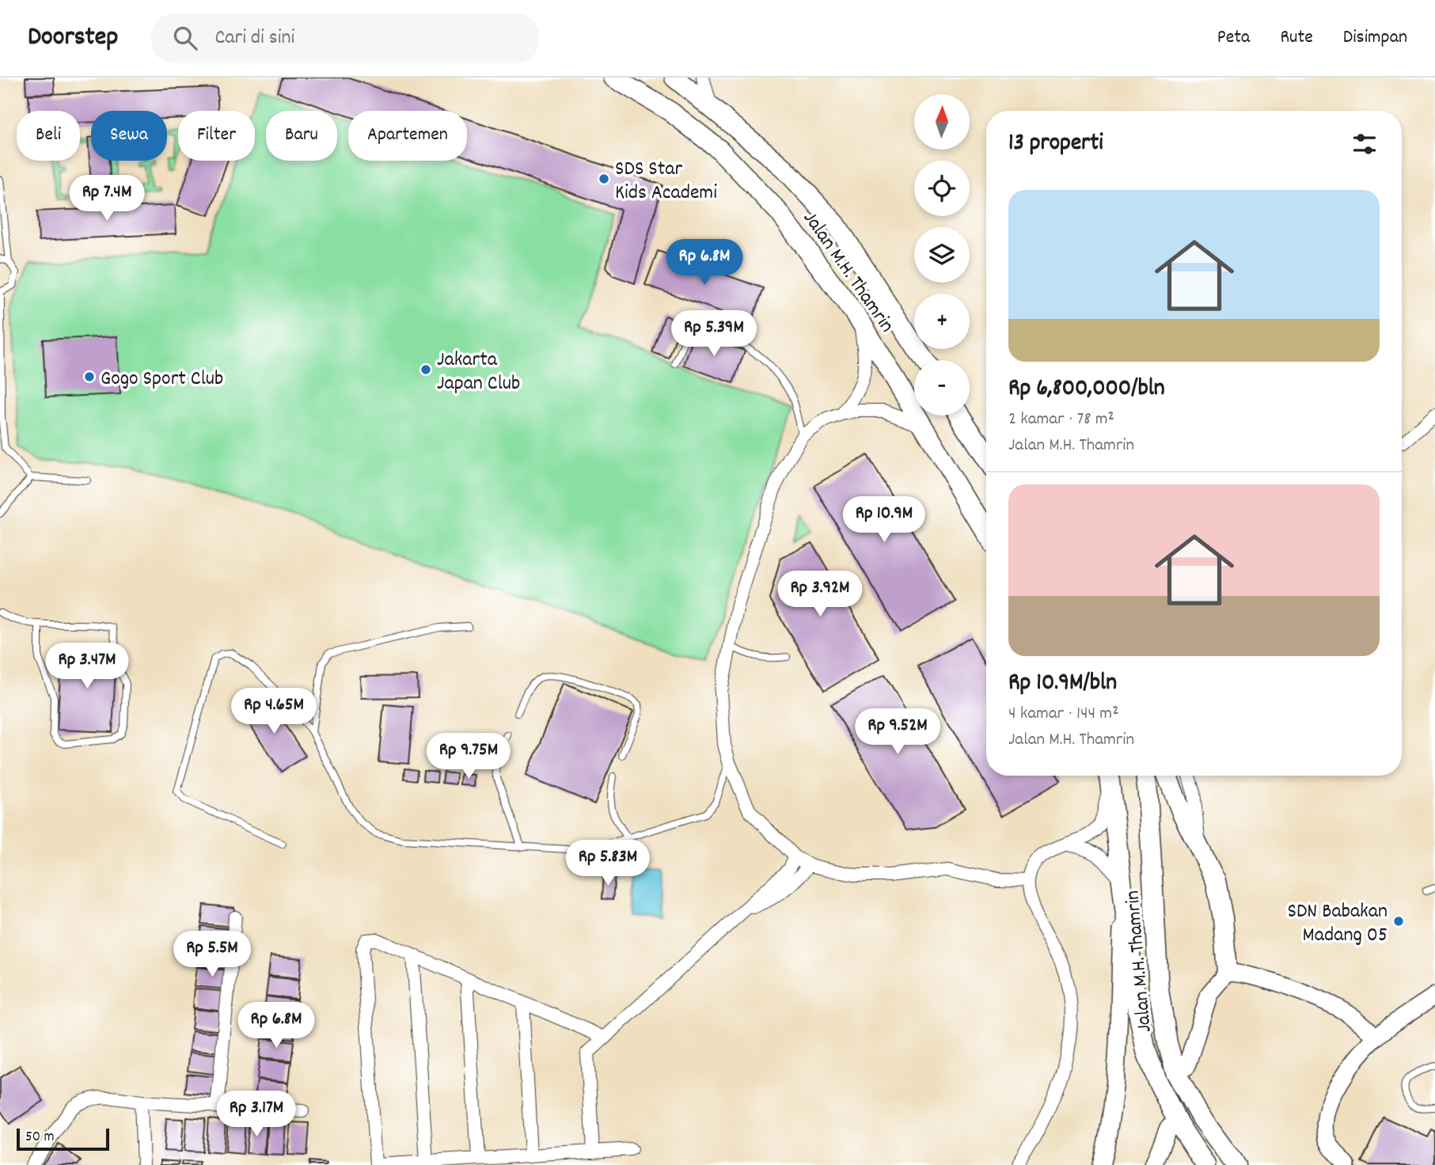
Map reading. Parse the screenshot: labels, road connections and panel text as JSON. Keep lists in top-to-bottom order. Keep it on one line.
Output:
{"streets":{"main road":["Jalan M.H. Thamrin"]},"places":["SDS Star Kids Academi","Jakarta Japan Club","Gogo Sport Club","SDN Babakan Madang 05"],"scale_bar":"50 m","north":"top","page":{"header":"Doorstep","search":"Cari di sini","nav":["Peta","Rute","Disimpan"],"map_buttons":["+","−"],"chip":["Beli","Sewa","Filter","Baru","Apartemen"],"heading":"13 properti","price":["Rp 7.4M","Rp 6.8M","Rp 5.39M","Rp 10.9M","Rp 3.92M","Rp 3.47M","Rp 4.65M","Rp 9.52M","Rp 9.75M","Rp 5.83M","Rp 5.5M","Rp 6.8M","Rp 3.17M"],"list":[{"name":"Rp 6,800,000/bln","note":"2 kamar · 78 m² · Jalan M.H. Thamrin"},{"name":"Rp 10.9M/bln","note":"4 kamar · 144 m² · Jalan M.H. Thamrin"}],"scale":"50 m"}}
